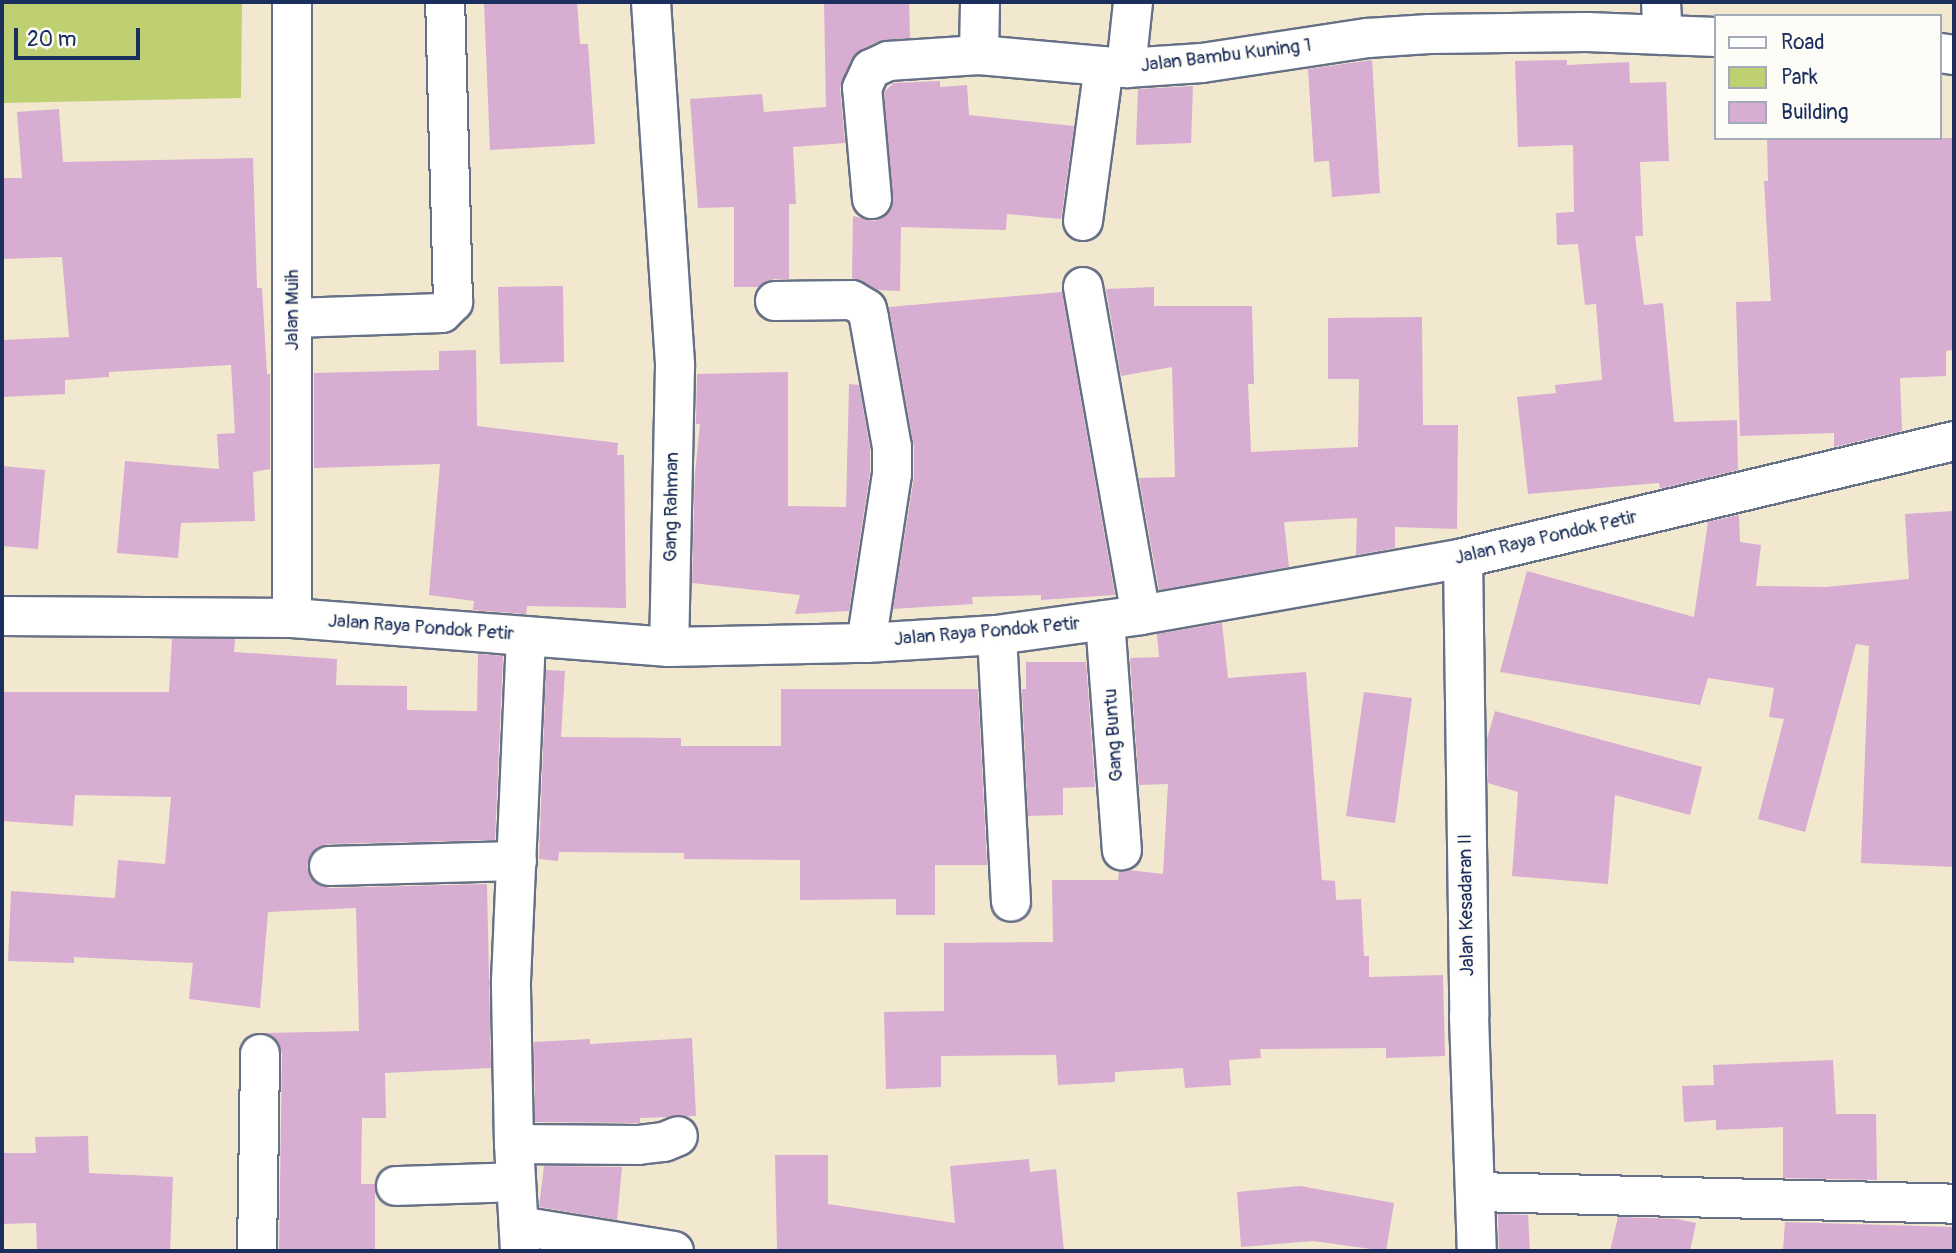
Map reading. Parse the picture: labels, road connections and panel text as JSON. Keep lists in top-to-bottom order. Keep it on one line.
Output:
{"streets":{"street":["Jalan Bambu Kuning 1","Jalan Muih","Gang Rahman","Jalan Raya Pondok Petir","Gang Buntu","Jalan Kesadaran II"]},"crossings":[["Jalan Muih","Jalan Raya Pondok Petir"],["Gang Rahman","Jalan Raya Pondok Petir"],["Jalan Raya Pondok Petir","Gang Buntu"],["Jalan Raya Pondok Petir","Jalan Kesadaran II"]],"legend":["Road","Park","Building"],"scale_bar":"20 m"}
